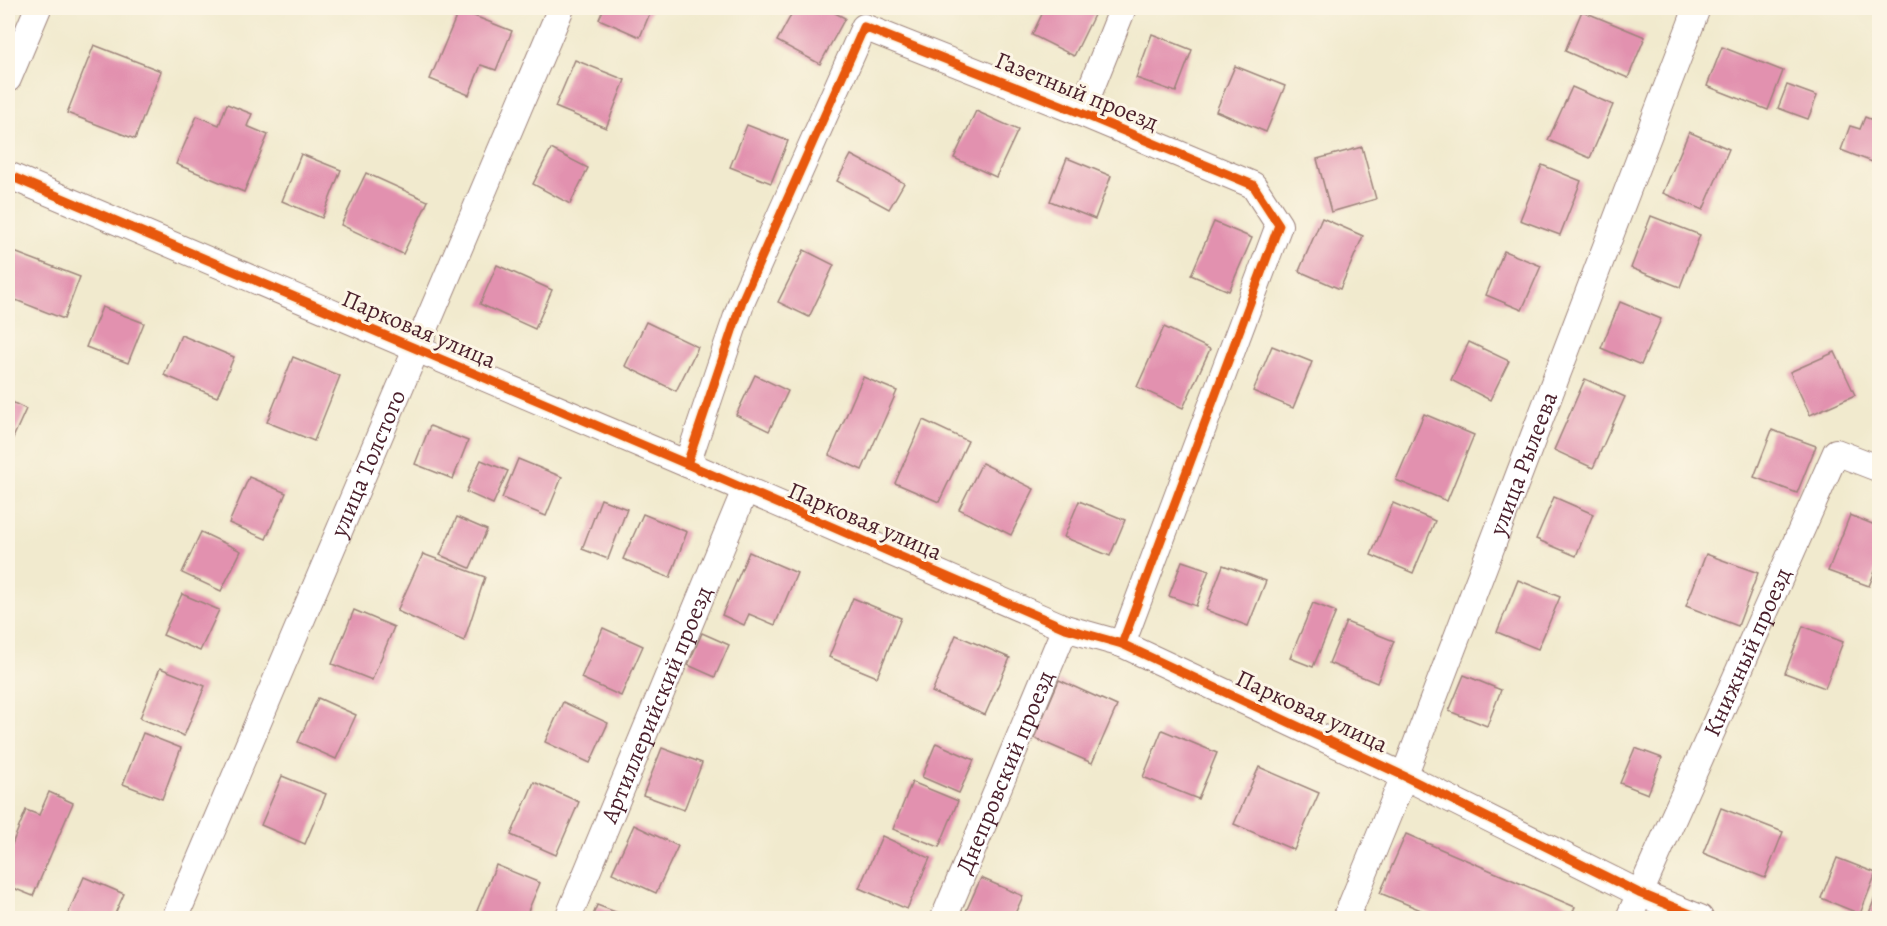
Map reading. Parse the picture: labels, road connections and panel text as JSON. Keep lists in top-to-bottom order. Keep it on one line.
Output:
{"streets":{"street":["Газетный проезд","Парковая улица","улица Толстого","улица Рылеева","Книжный проезд","Артиллерийский проезд","Днепровский проезд"]},"crossings":[["Газетный проезд","Парковая улица"],["Парковая улица","улица Толстого"],["Парковая улица","улица Рылеева"],["Парковая улица","Книжный проезд"],["Парковая улица","Артиллерийский проезд"],["Парковая улица","Днепровский проезд"]]}
